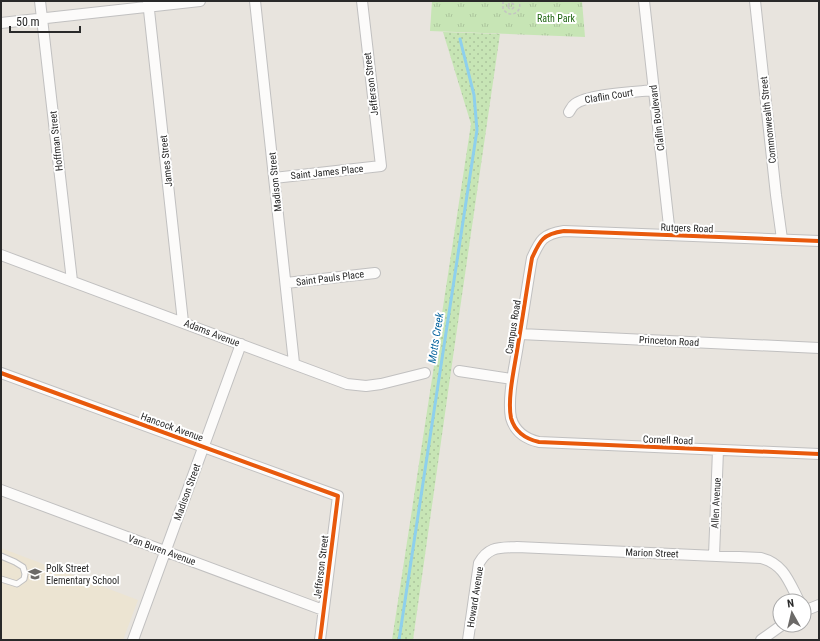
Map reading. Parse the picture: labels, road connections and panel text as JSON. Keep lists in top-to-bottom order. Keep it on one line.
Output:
{"streets":{"street":["Jefferson Street","Claflin Court","Claflin Boulevard","Commonwealth Street","Hoffman Street","James Street","Saint James Place","Madison Street","Rutgers Road","Saint Pauls Place","Campus Road","Adams Avenue","Princeton Road","Hancock Avenue","Cornell Road","Allen Avenue","Van Buren Avenue","Marion Street","Howard Avenue"]},"crossings":[["Jefferson Street","Saint James Place"],["Jefferson Street","Hancock Avenue"],["Jefferson Street","Van Buren Avenue"],["Claflin Court","Claflin Boulevard"],["Claflin Boulevard","Rutgers Road"],["Commonwealth Street","Rutgers Road"],["Hoffman Street","Adams Avenue"],["James Street","Adams Avenue"],["Saint James Place","Madison Street"],["Madison Street","Saint Pauls Place"],["Madison Street","Adams Avenue"],["Madison Street","Hancock Avenue"],["Madison Street","Van Buren Avenue"],["Rutgers Road","Campus Road"],["Campus Road","Princeton Road"],["Campus Road","Cornell Road"],["Cornell Road","Allen Avenue"],["Allen Avenue","Marion Street"],["Marion Street","Howard Avenue"]],"water":["Motts Creek"],"parks":["Rath Park"],"places":{"school or university":["Polk Street Elementary School"]},"scale_bar":"50 m","north":"top"}
